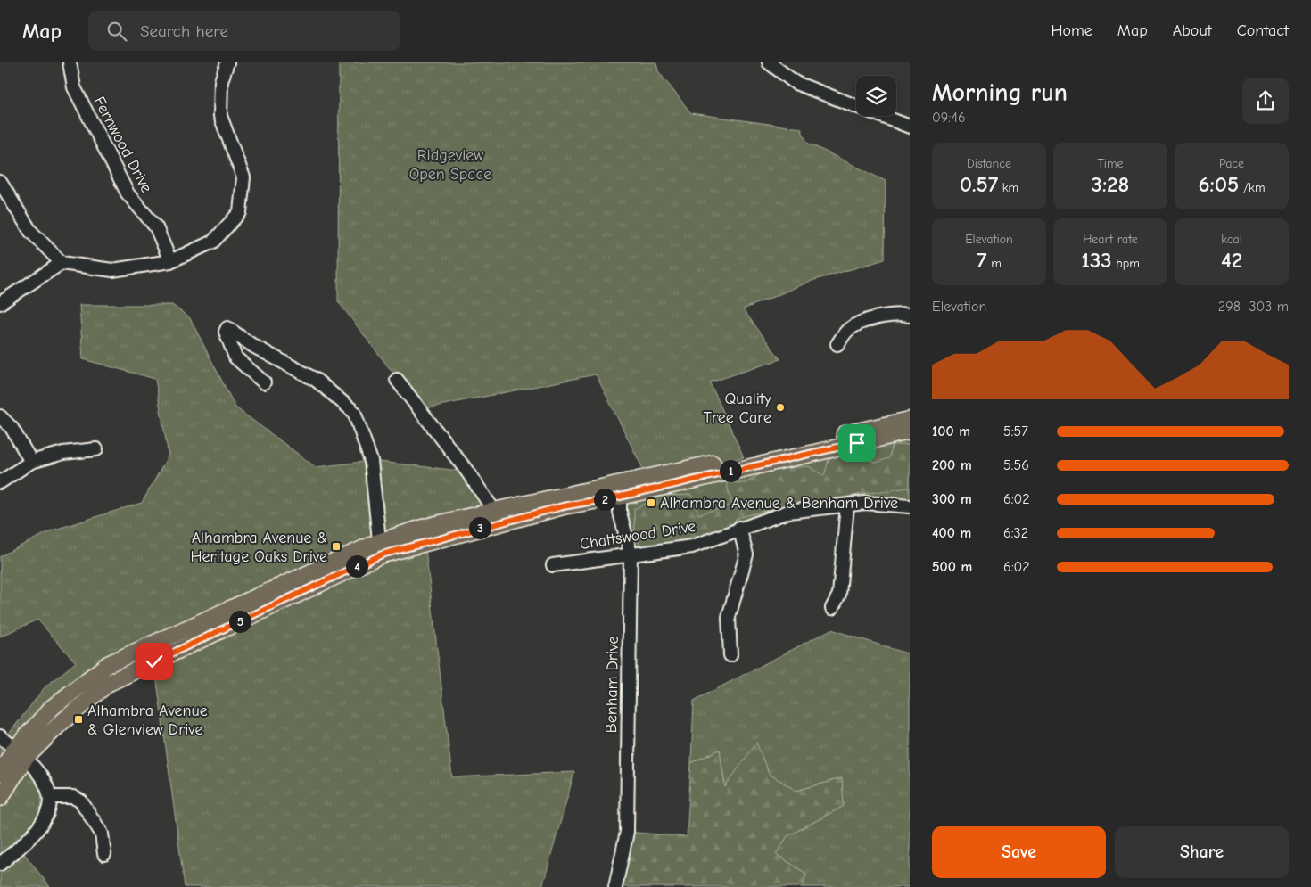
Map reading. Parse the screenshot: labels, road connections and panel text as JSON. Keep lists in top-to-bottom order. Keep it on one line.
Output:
{"streets":{"street":["Fernwood Drive","Chattswood Drive","Benham Drive"]},"crossings":[["Chattswood Drive","Benham Drive"]],"parks":["Ridgeview Open Space"],"places":{"other":["Quality Tree Care"],"transit":["Alhambra Avenue & Benham Drive","Alhambra Avenue & Heritage Oaks Drive","Alhambra Avenue & Glenview Drive"]},"page":{"header":"Map","search":"Search here","nav":["Home","Map","About","Contact"],"heading":["Morning run","09:46"],"stats":[["Distance","0.57 km"],["Time","3:28"],["Pace","6:05 /km"],["Elevation","7 m"],["Heart rate","133 bpm"],["kcal","42"]],"chart":["Elevation","298–303 m"],"list":[{"name":"100 m","note":"5:57"},{"name":"200 m","note":"5:56"},{"name":"300 m","note":"6:02"},{"name":"400 m","note":"6:32"},{"name":"500 m","note":"6:02"}],"pins":["1","2","3","4","5"],"buttons":["Save","Share"]}}
